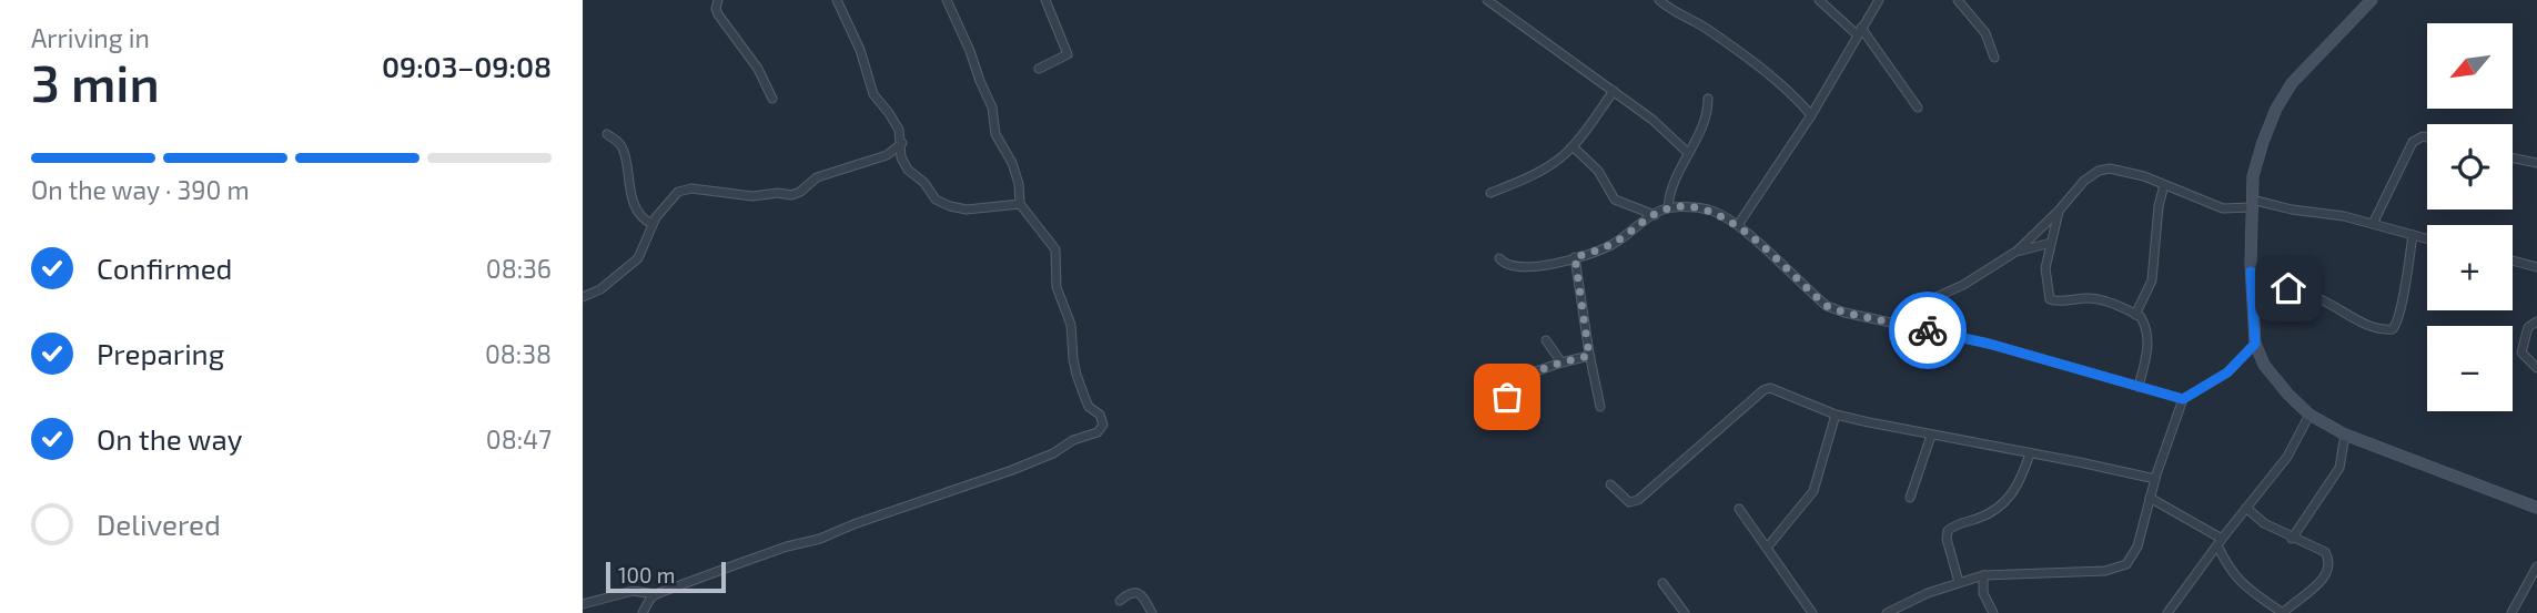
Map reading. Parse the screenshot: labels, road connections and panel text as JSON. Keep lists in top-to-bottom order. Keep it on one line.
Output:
{"scale_bar":"100 m","north":"bottom left","page":{"heading":["3 min","Arriving in","09:03–09:08"],"map_buttons":["+","−"],"bar":"On the way · 390 m","list":[["Confirmed","08:36"],["Preparing","08:38"],["On the way","08:47"],"Delivered"],"scale":"100 m"}}
